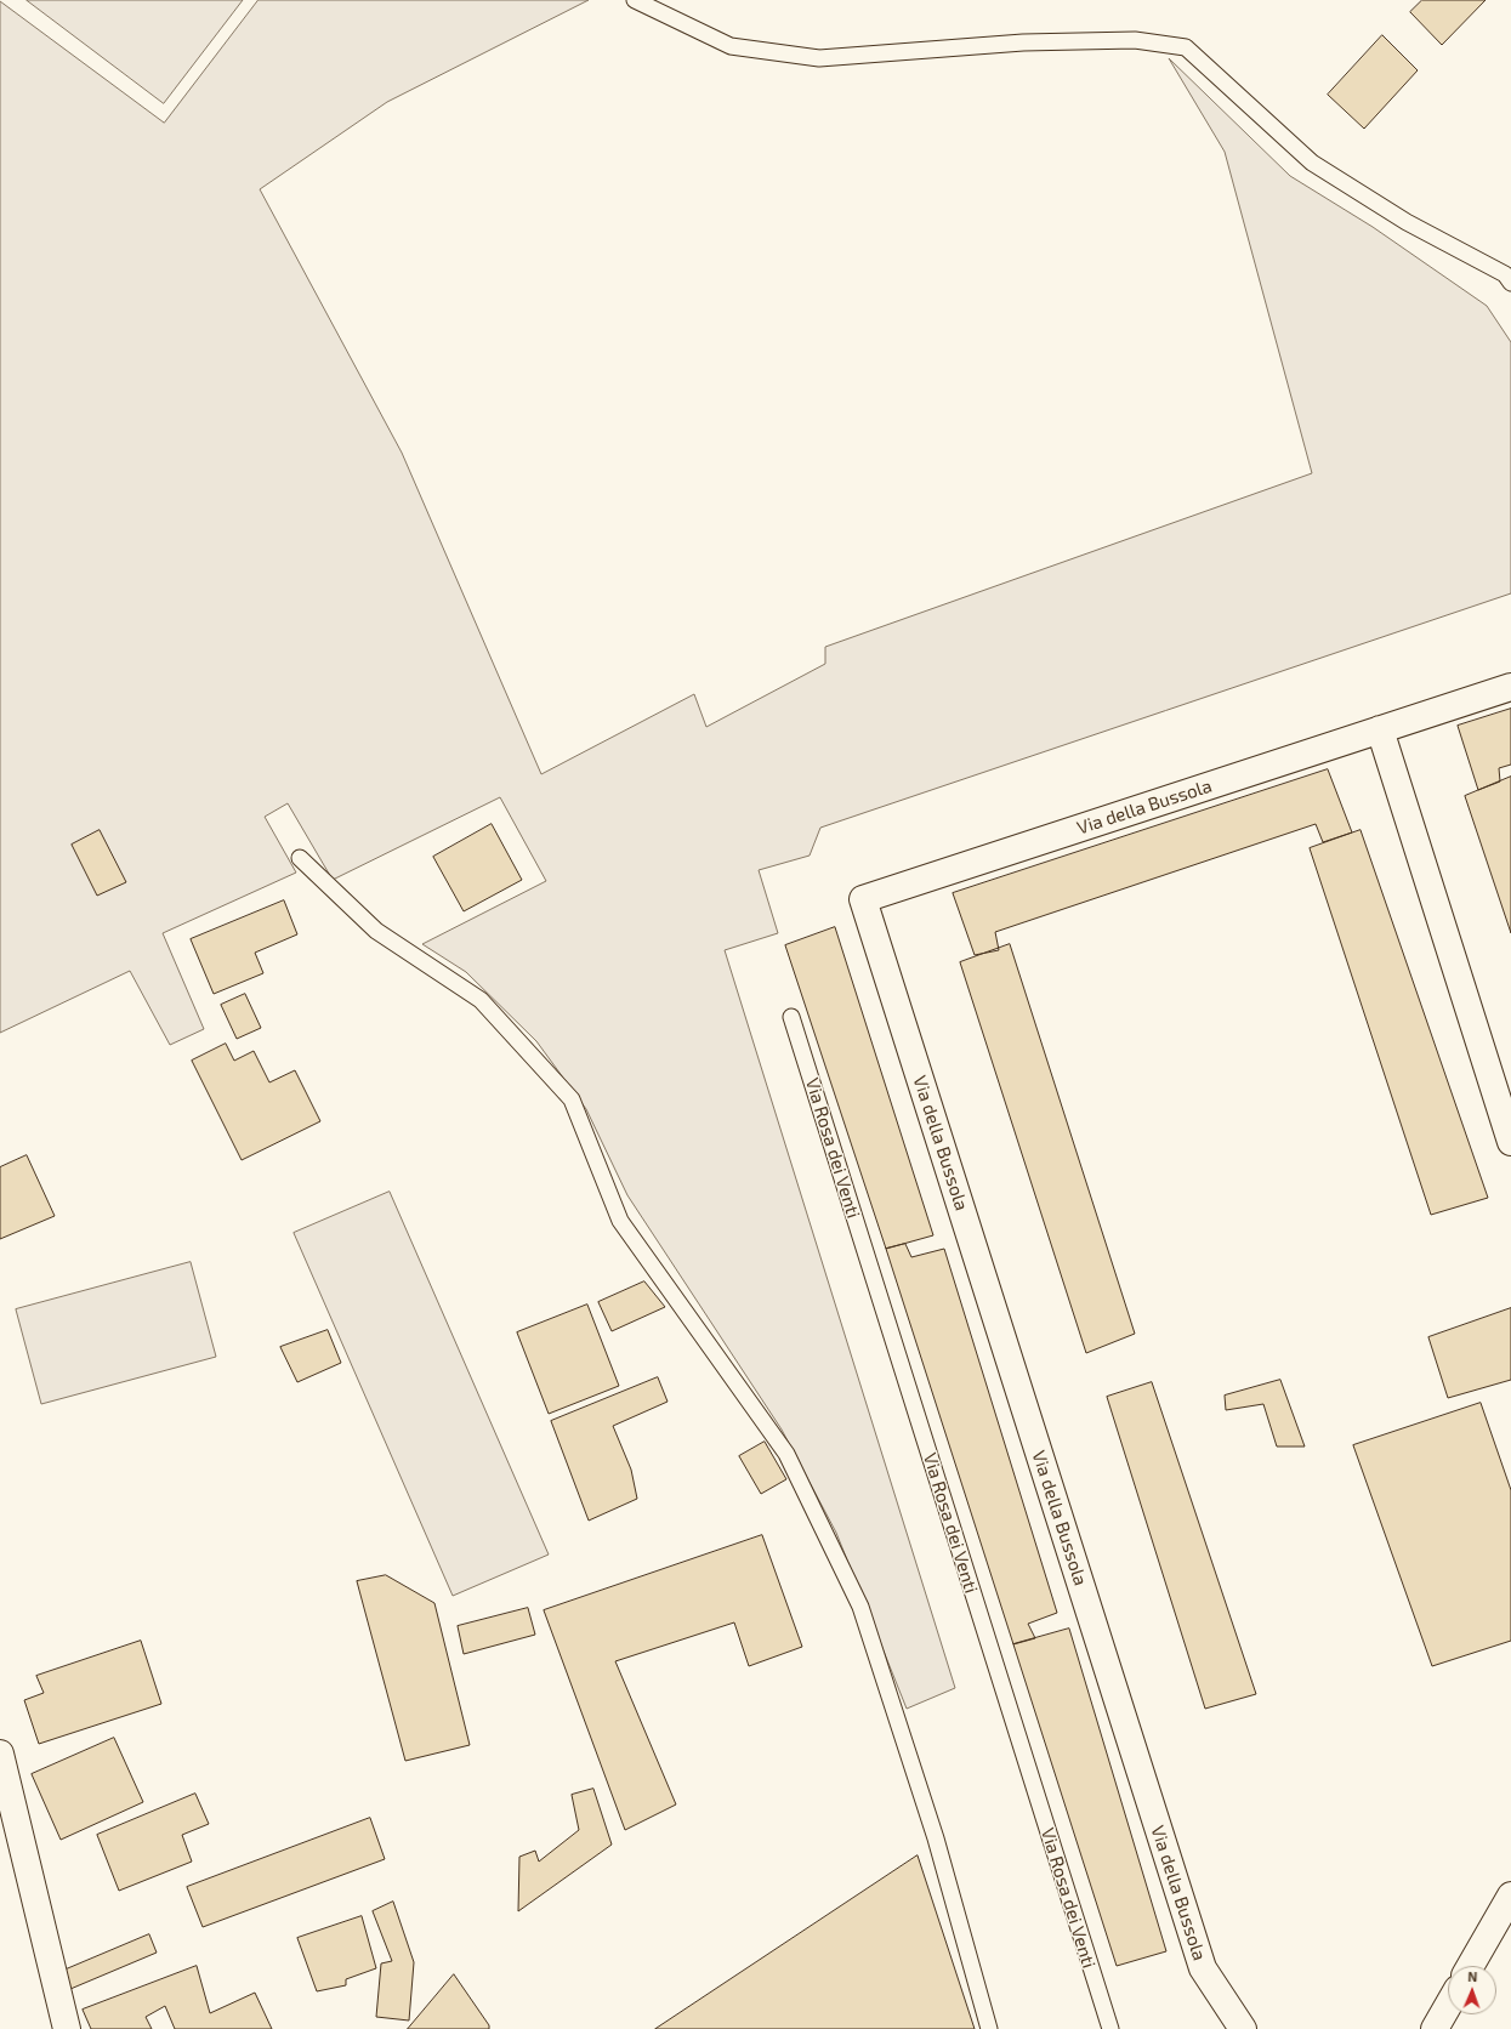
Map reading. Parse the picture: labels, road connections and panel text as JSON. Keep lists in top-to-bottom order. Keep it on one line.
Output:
{"streets":{"street":["Via della Bussola"],"lane":["Via Rosa dei Venti"]},"north":"top"}
